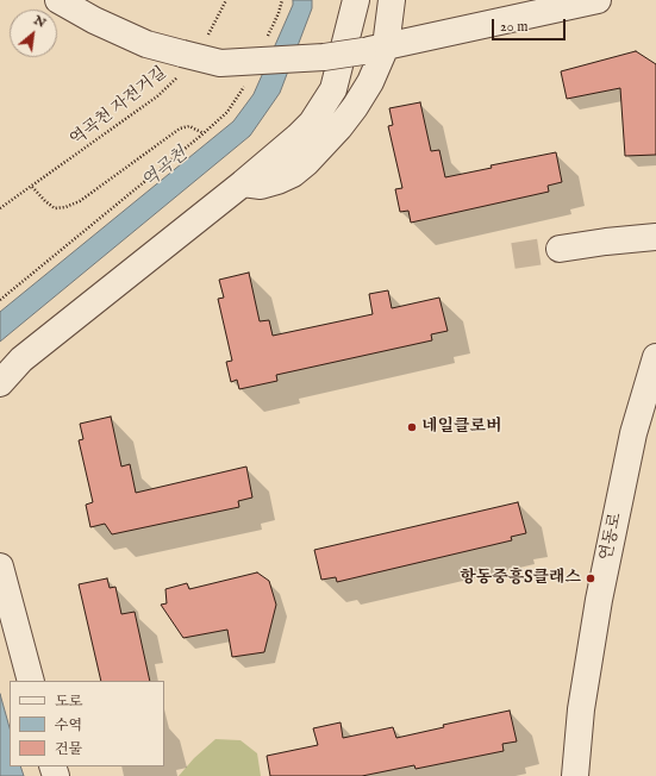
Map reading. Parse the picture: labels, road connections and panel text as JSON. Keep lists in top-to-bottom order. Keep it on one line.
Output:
{"streets":{"street":["연동로"],"path":["역곡천 자전거길"]},"water":["역곡천"],"places":["네일클로버","항동중흥S클래스"],"legend":["도로","수역","건물"],"scale_bar":"20 m","north":"top right"}
